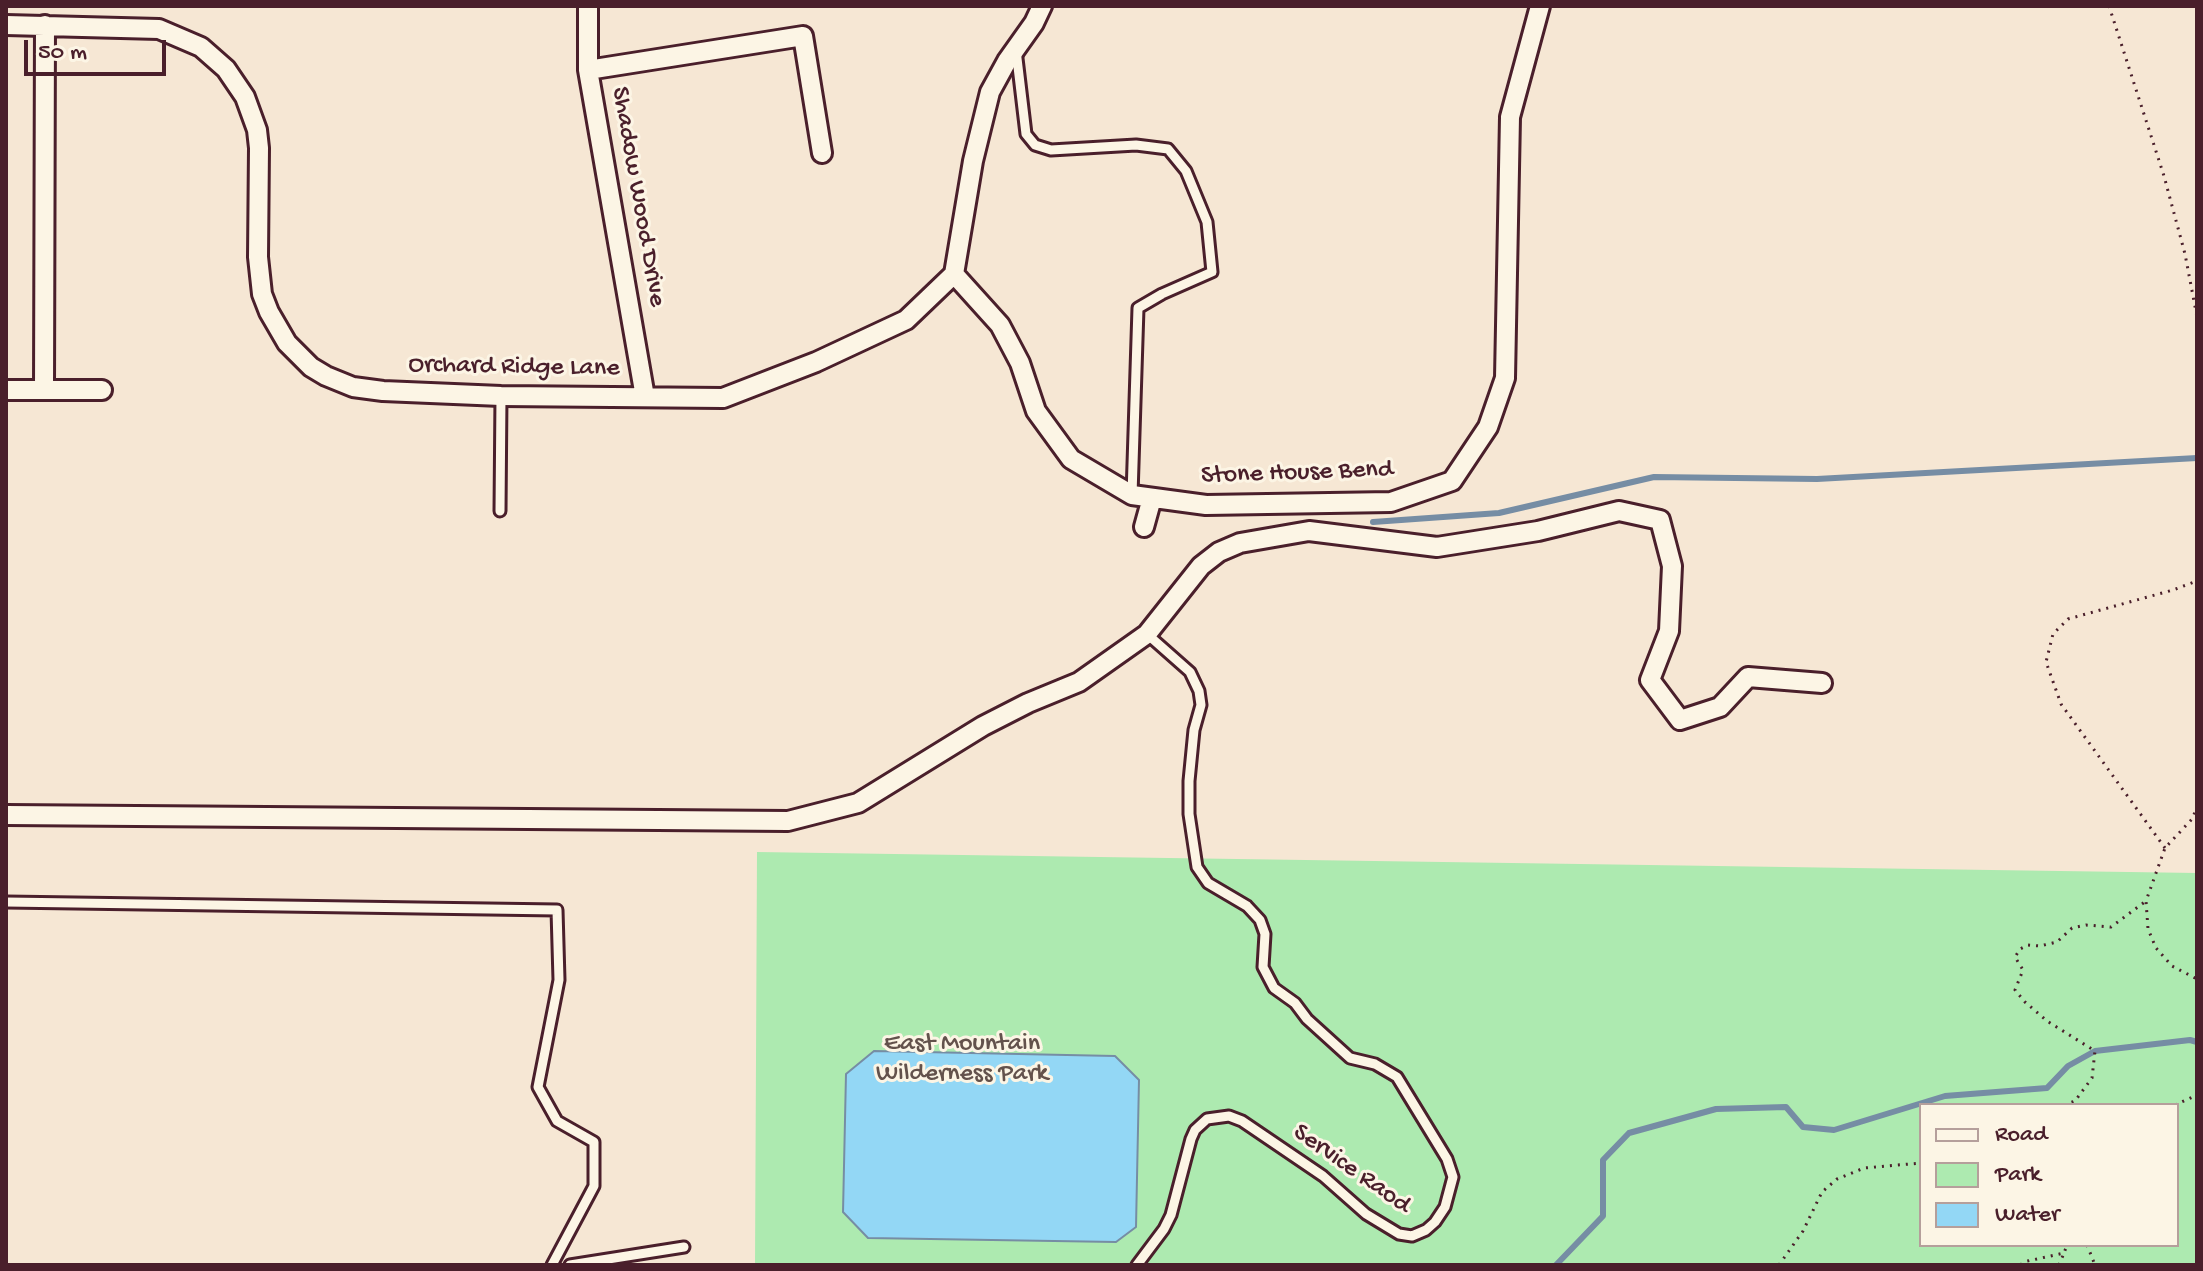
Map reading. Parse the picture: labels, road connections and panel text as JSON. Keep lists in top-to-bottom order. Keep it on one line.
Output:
{"streets":{"street":["Shadow Wood Drive","Orchard Ridge Lane","Stone House Bend"],"lane":["Service Raod"]},"crossings":[["Shadow Wood Drive","Orchard Ridge Lane"],["Orchard Ridge Lane","Stone House Bend"]],"parks":["East Mountain Wilderness Park"],"legend":["Road","Park","Water"],"scale_bar":"50 m"}
